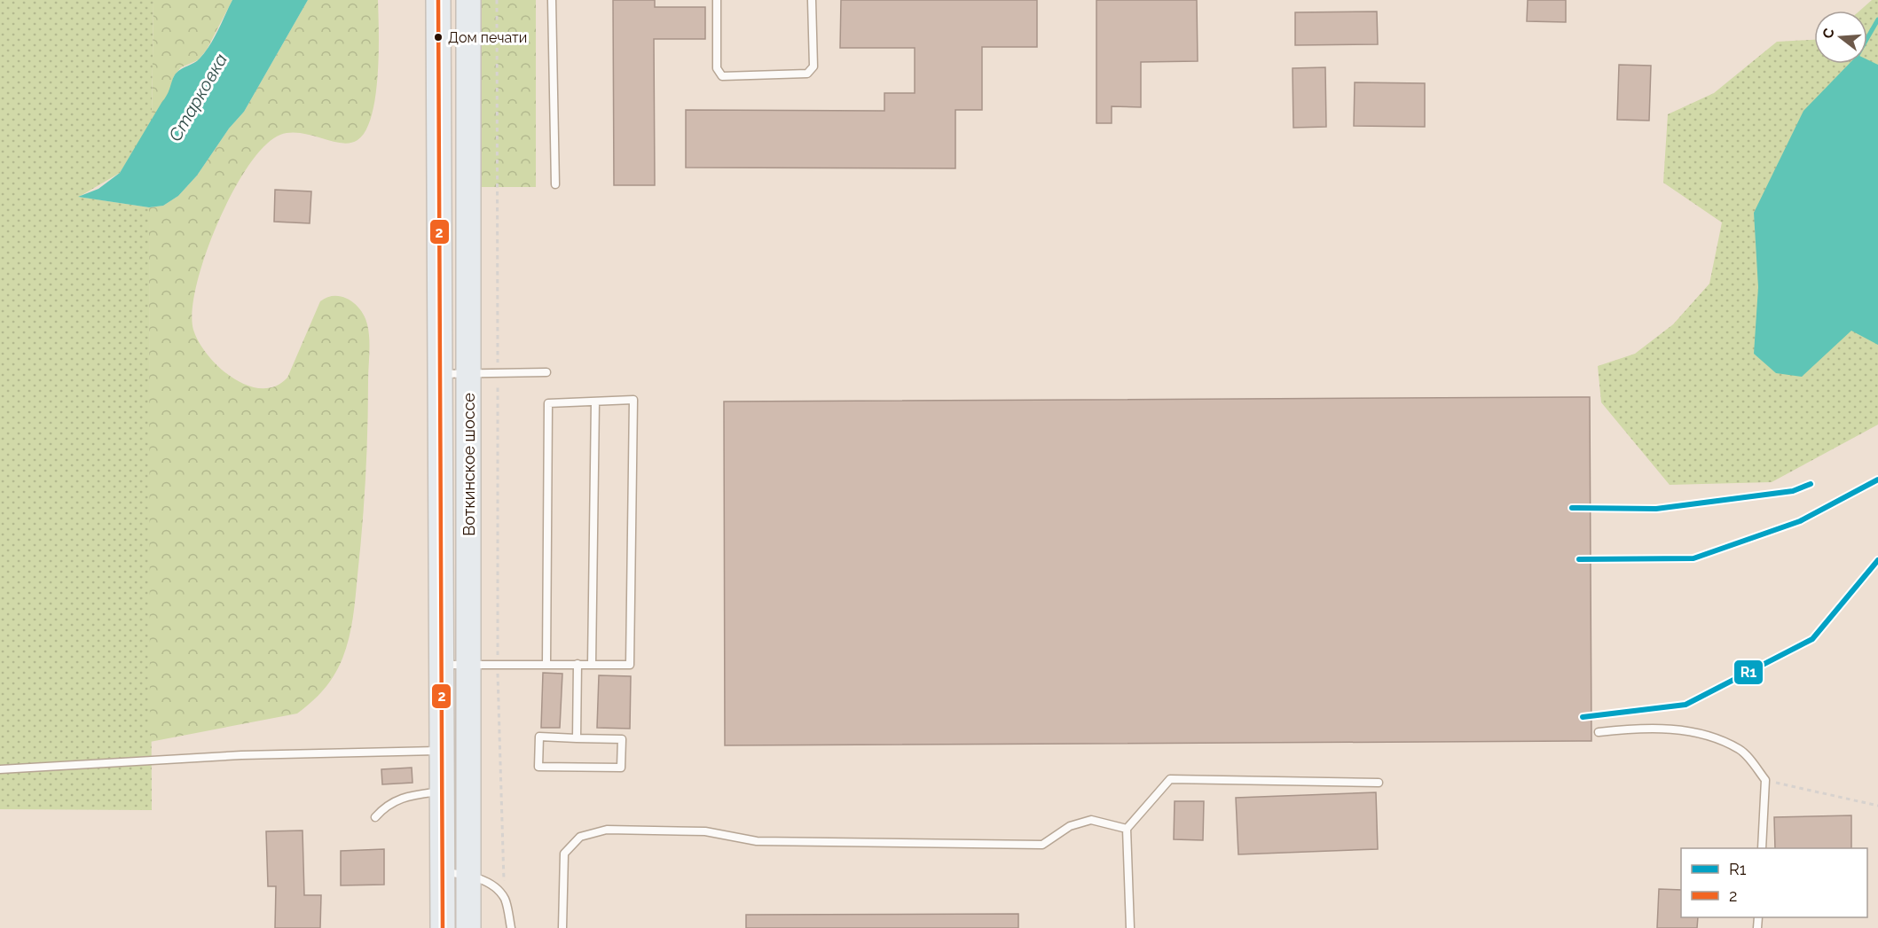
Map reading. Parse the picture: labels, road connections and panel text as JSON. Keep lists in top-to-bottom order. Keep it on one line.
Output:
{"streets":{"main road":["Воткинское шоссе"]},"water":["Старковка"],"places":["Дом печати"],"lines":["transit line 2","transit line R1"],"legend":["R1","2"],"north":"left"}
